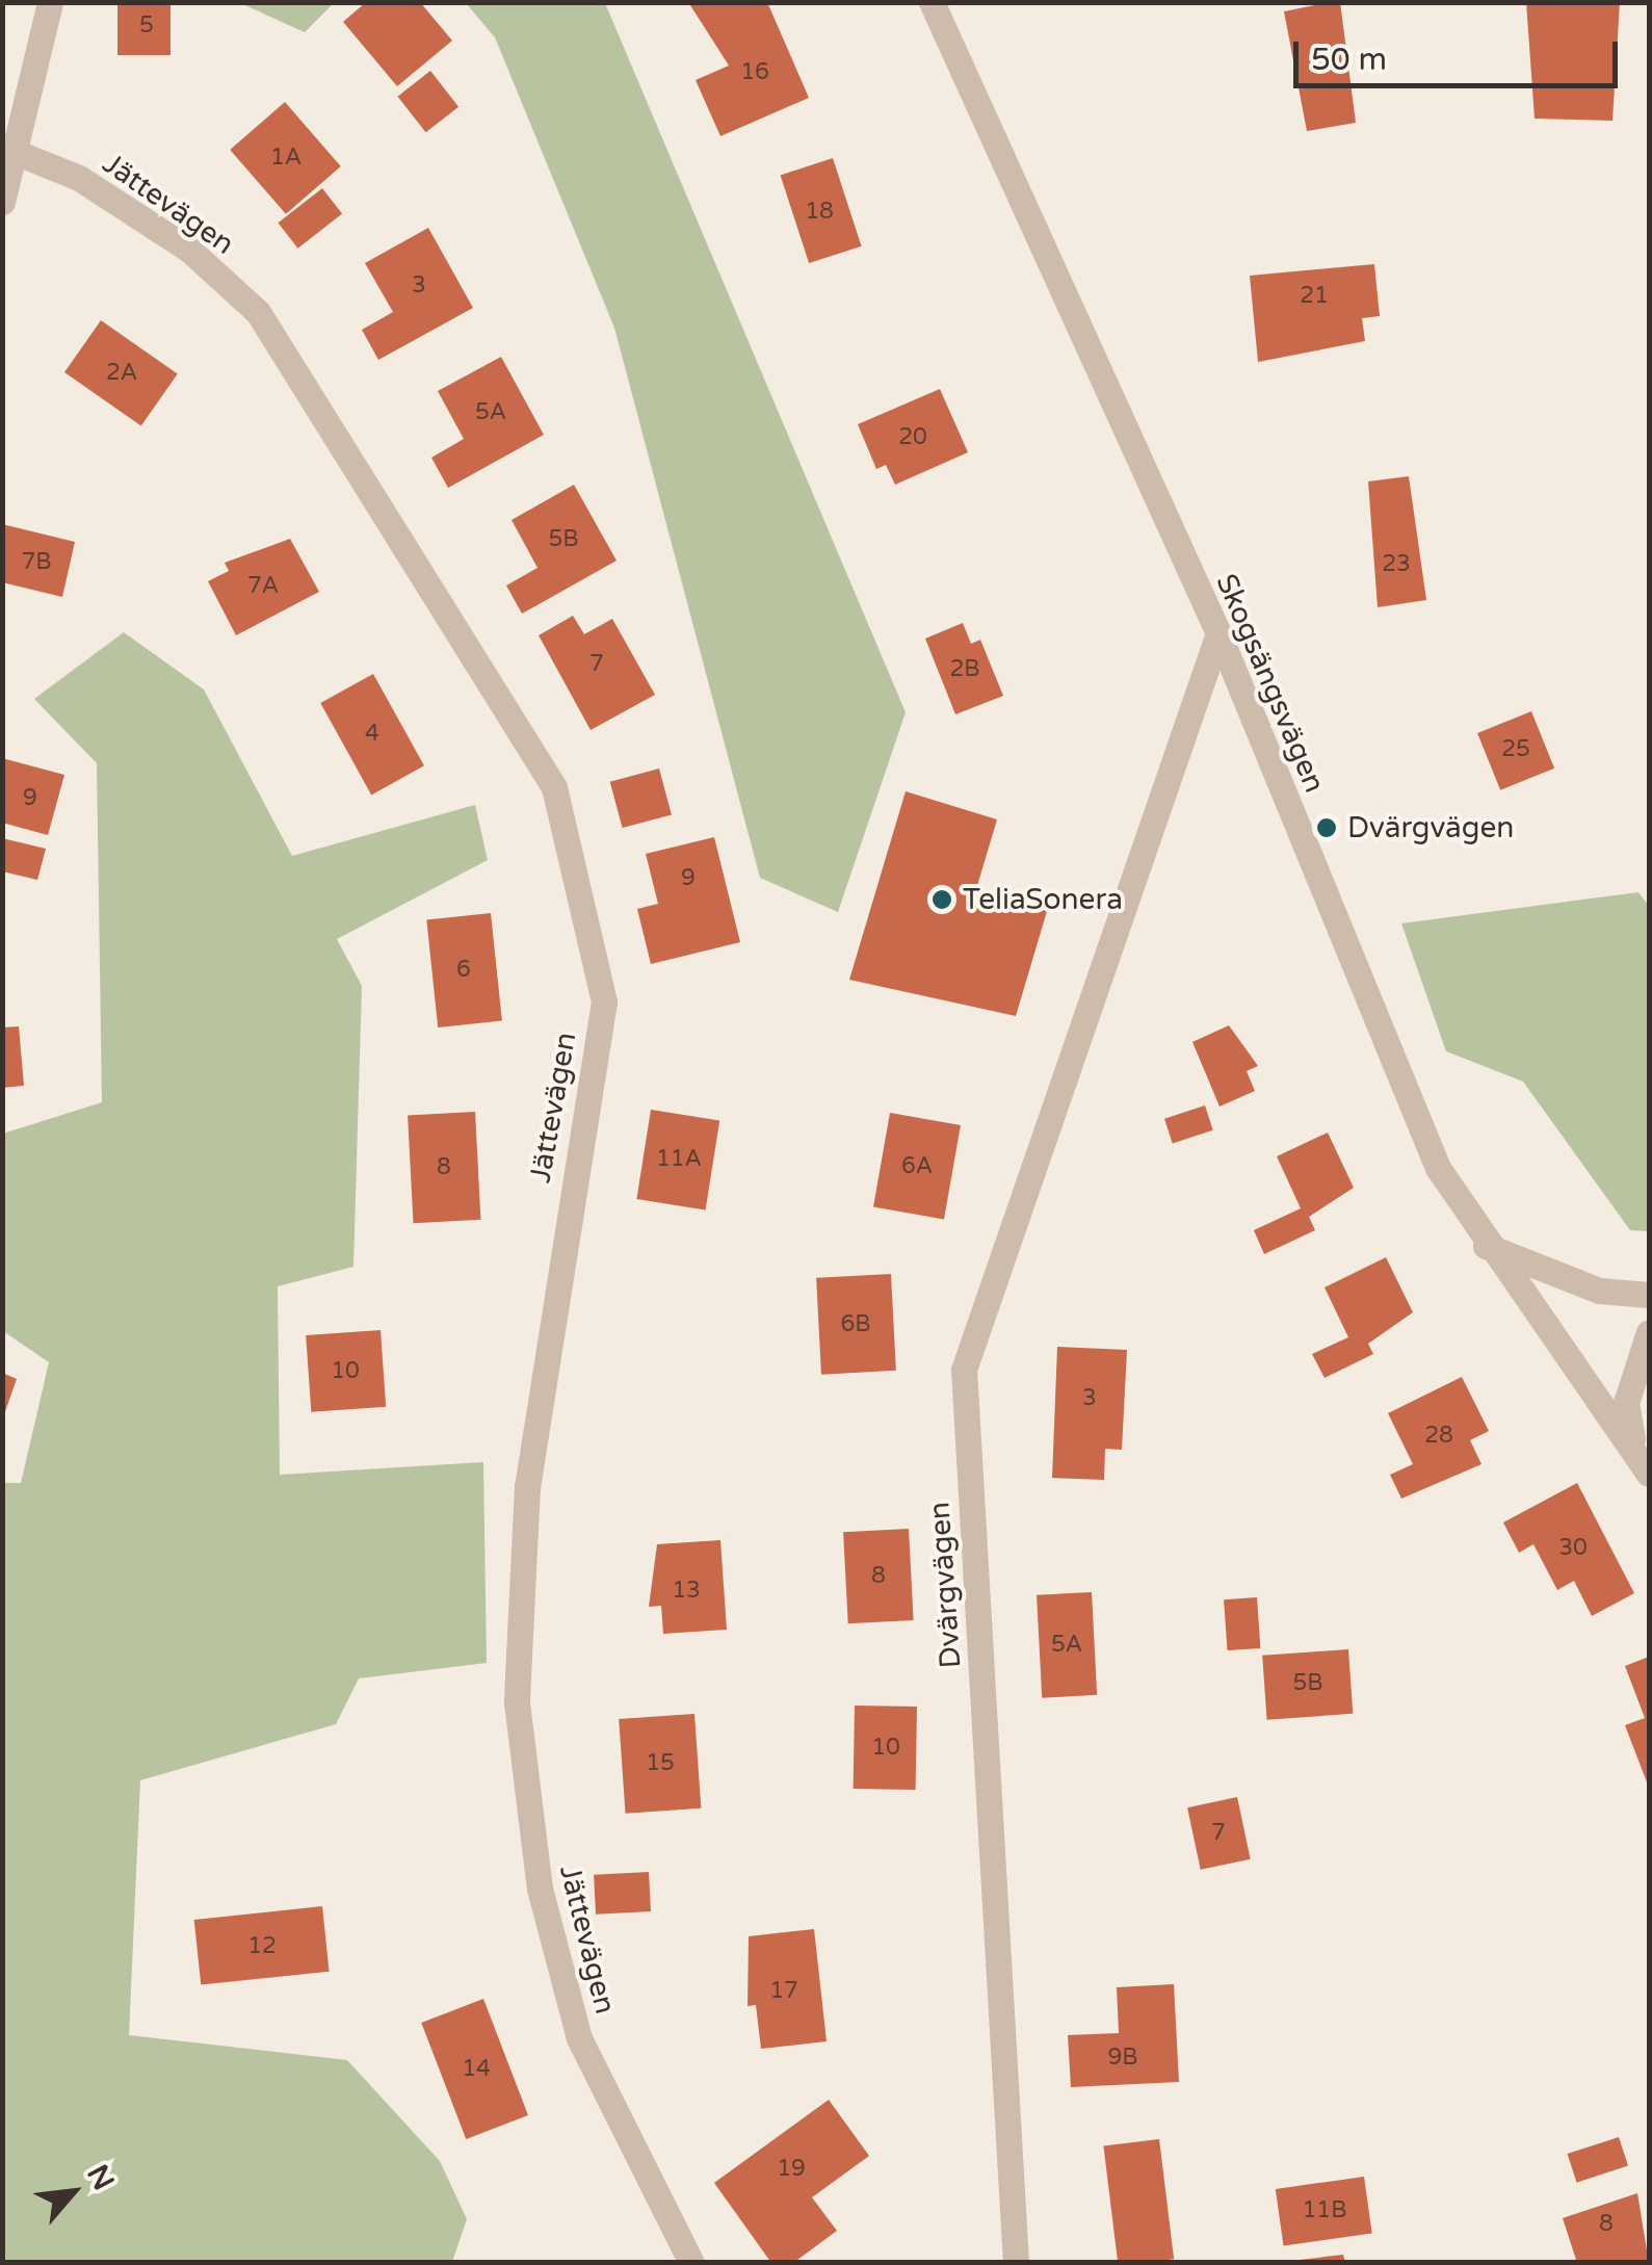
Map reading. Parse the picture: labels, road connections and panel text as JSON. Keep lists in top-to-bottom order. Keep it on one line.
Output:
{"streets":{"street":["Jättevägen","Skogsängsvägen","Dvärgvägen"]},"crossings":[["Skogsängsvägen","Dvärgvägen"]],"places":["Dvärgvägen","TeliaSonera"],"house_numbers":["5","16","1A","18","3","21","2A","5A","20","5B","7B","23","7A","7","2B","4","25","9","9","6","11A","6A","8","6B","10","3","28","30","8","13","5A","5B","10","15","7","12","17","9B","14","19","11B","8"],"scale_bar":"50 m","north":"top right"}
